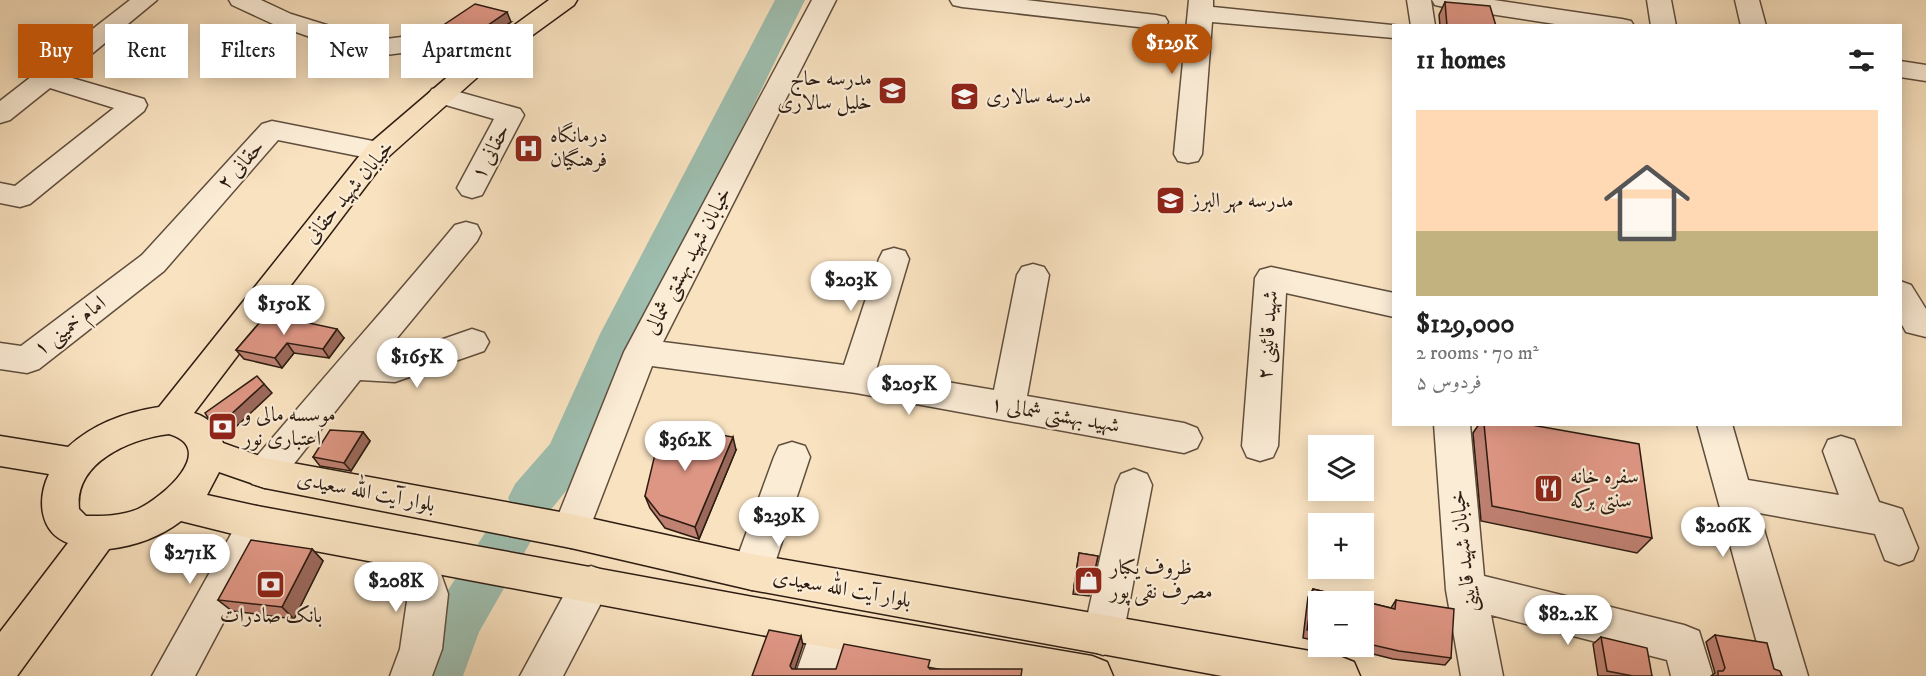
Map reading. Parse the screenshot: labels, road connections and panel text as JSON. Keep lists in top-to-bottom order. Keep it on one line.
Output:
{"streets":{"main road":["خیابان شهید حقانی","بلوار آیت الله سعیدی"],"street":["حقانی ۱","حقانی ۲","خیابان شهید بهشتی شمالی","امام خمینی ۱","شهید قائینی ۲","شهید بهشتی شمالی ۱","خیابان شهید قایینی"]},"crossings":[["حقانی ۱","خیابان شهید حقانی"],["حقانی ۲","خیابان شهید حقانی"],["حقانی ۲","امام خمینی ۱"],["خیابان شهید حقانی","بلوار آیت الله سعیدی"],["خیابان شهید بهشتی شمالی","شهید بهشتی شمالی ۱"],["خیابان شهید بهشتی شمالی","بلوار آیت الله سعیدی"]],"places":{"school or university":["مدرسه حاج خلیل سالاری","مدرسه سالاری","مدرسه مهر البرز"],"hospital":["درمانگاه فرهنگیان"],"bank":["موسسه مالی و اعتباری نور","بانک صادرات"],"restaurant":["سفره خانه سنتی برکه"],"shop":["ظروف یکبار مصرف نقی پور"]},"page":{"price":["$129K","$203K","$150K","$165K","$205K","$362K","$239K","$206K","$271K","$208K","$82.2K"],"chip":["Buy","Rent","Filters","New","Apartment"],"heading":"11 homes","list":[{"name":"$129,000","note":"2 rooms · 70 m² · فردوس ۵"}],"map_buttons":["+","−"]}}
